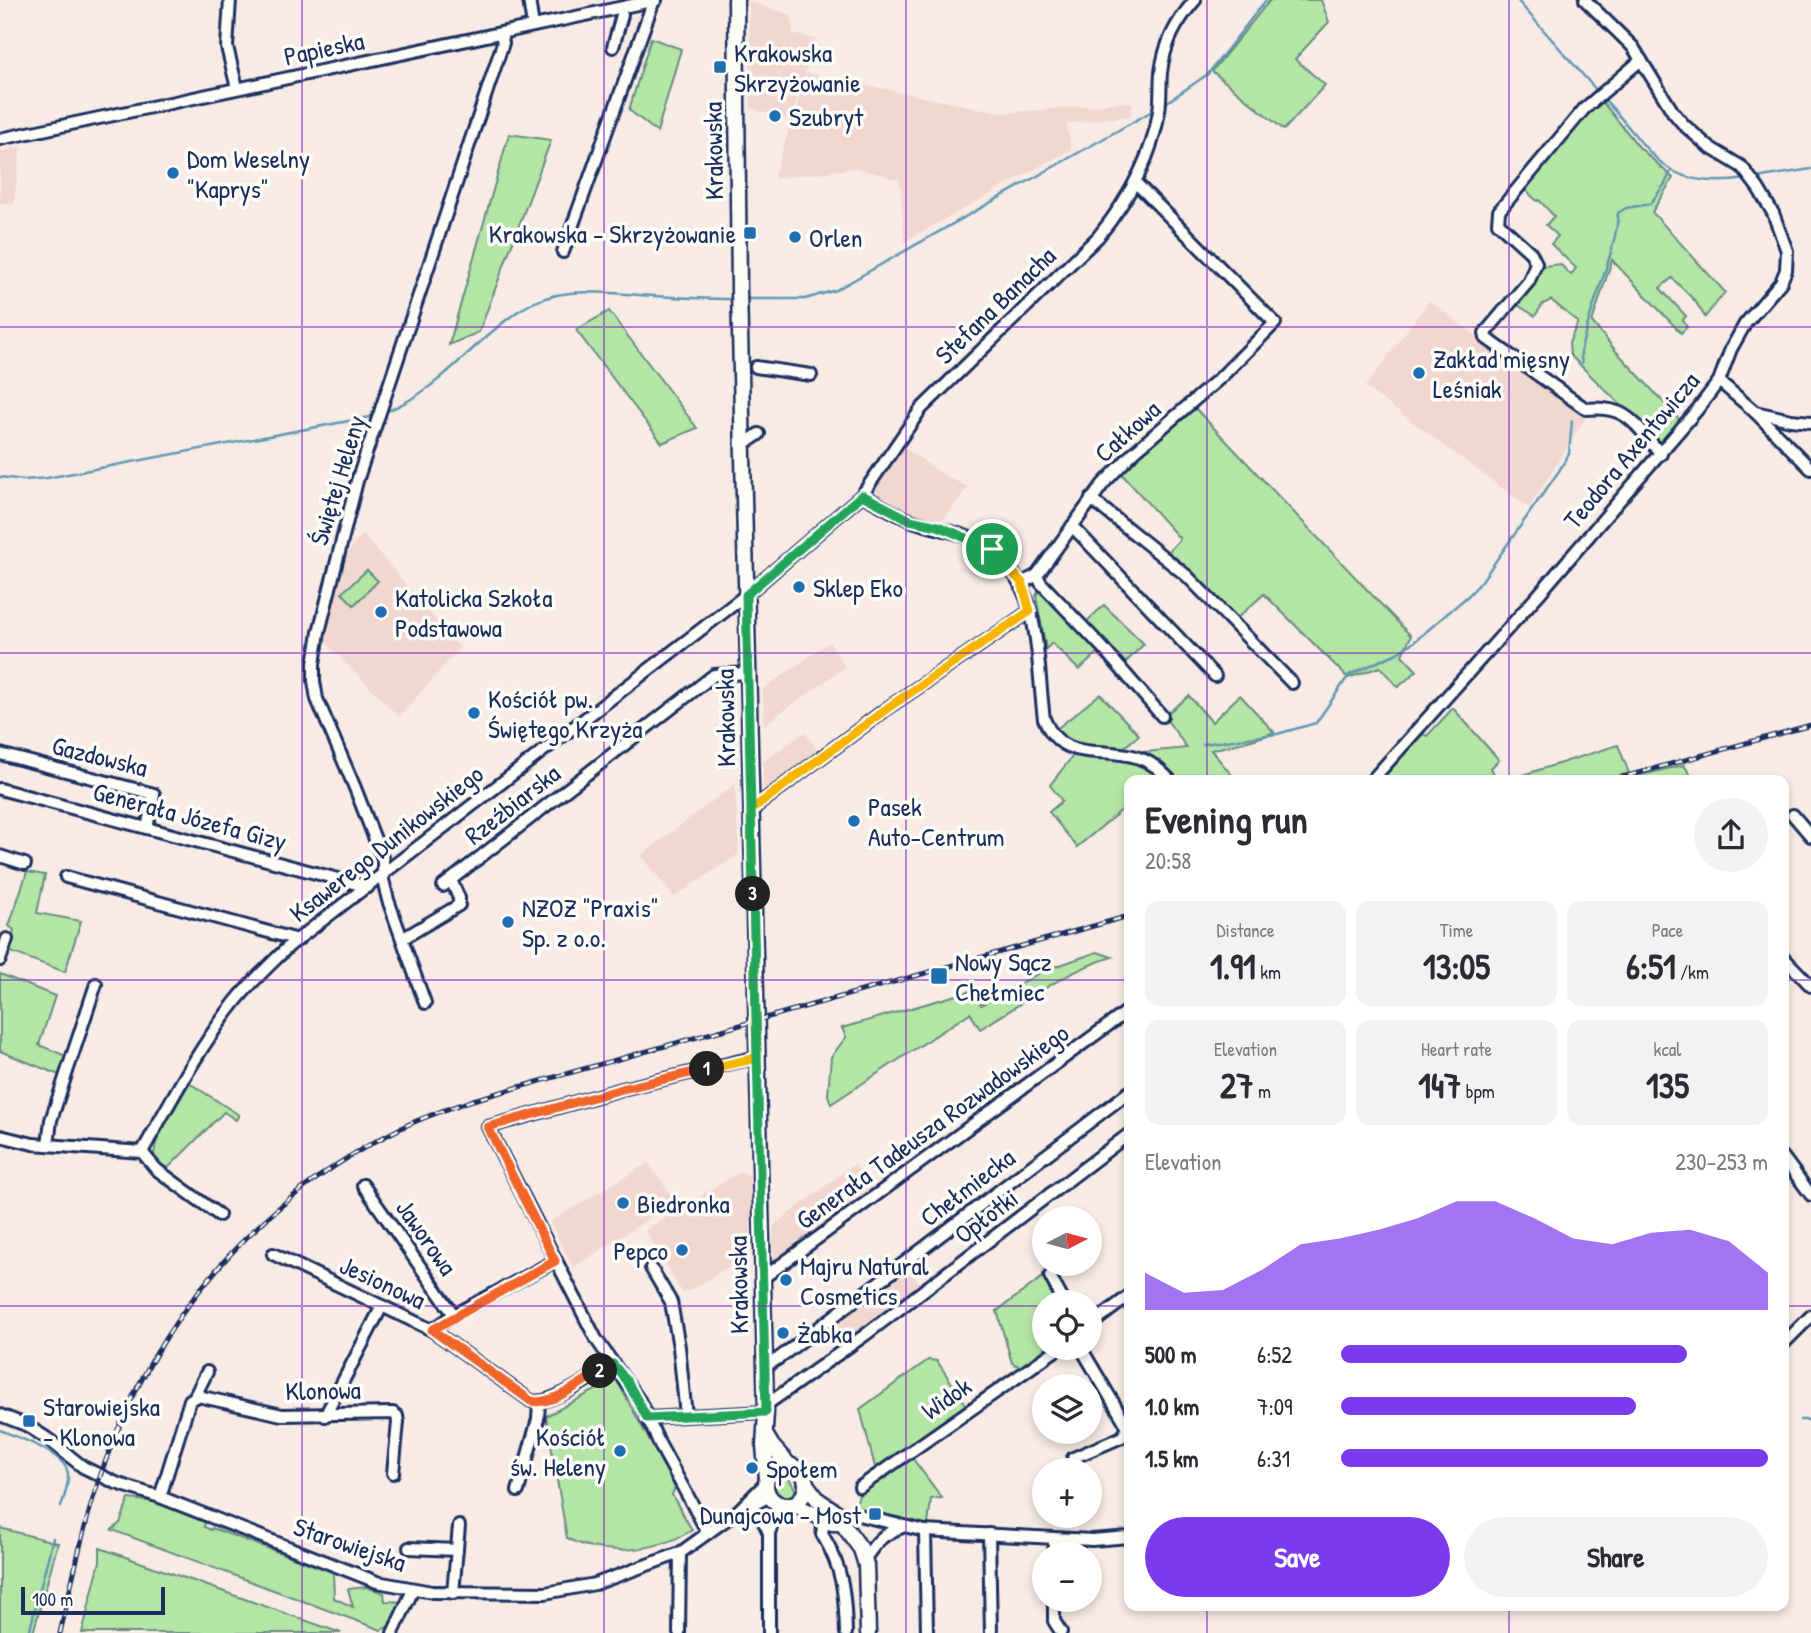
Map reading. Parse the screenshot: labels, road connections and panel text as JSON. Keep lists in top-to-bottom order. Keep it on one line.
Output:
{"streets":{"main road":["Krakowska"],"street":["Papieska","Stefana Banacha","Całkowa","Teodora Axentowicza","Świętej Heleny","Gazdowska","Rzeźbiarska","Generała Józefa Gizy","Ksawerego Dunikowskiego","Generała Tadeusza Rozwadowskiego","Chełmiecka","Opłotki","Jaworowa","Jesionowa","Klonowa","Widok","Starowiejska"]},"crossings":[["Papieska","Świętej Heleny"],["Krakowska","Stefana Banacha"],["Krakowska","Rzeźbiarska"],["Krakowska","Ksawerego Dunikowskiego"],["Krakowska","Generała Tadeusza Rozwadowskiego"],["Krakowska","Chełmiecka"],["Krakowska","Opłotki"],["Krakowska","Starowiejska"],["Stefana Banacha","Całkowa"],["Stefana Banacha","Ksawerego Dunikowskiego"],["Świętej Heleny","Rzeźbiarska"],["Świętej Heleny","Ksawerego Dunikowskiego"],["Gazdowska","Generała Józefa Gizy"],["Generała Józefa Gizy","Ksawerego Dunikowskiego"],["Jaworowa","Jesionowa"]],"places":{"transit":["Krakowska Skrzyżowanie","Krakowska - Skrzyżowanie","Nowy Sącz Chełmiec","Starowiejska - Klonowa","Dunajcowa - Most"],"other":["Szubryt","Dom Weselny \"Kaprys\"","Orlen","Zakład mięsny Leśniak","Sklep Eko","Katolicka Szkoła Podstawowa","Kościół pw. Świętego Krzyża","Pasek Auto-Centrum","NZOZ \"Praxis\" Sp. z o.o.","Biedronka","Pepco","Majru Natural Cosmetics","Żabka","Kościół św. Heleny","Społem"]},"scale_bar":"100 m","north":"right","page":{"heading":["Evening run","20:58"],"pins":["3","1","2"],"stats":[["Distance","1.91 km"],["Time","13:05"],["Pace","6:51 /km"],["Elevation","27 m"],["Heart rate","147 bpm"],["kcal","135"]],"chart":["Elevation","230–253 m"],"map_buttons":["+","−"],"list":[{"name":"500 m","note":"6:52"},{"name":"1.0 km","note":"7:09"},{"name":"1.5 km","note":"6:31"}],"buttons":["Save","Share"],"scale":"100 m"}}
